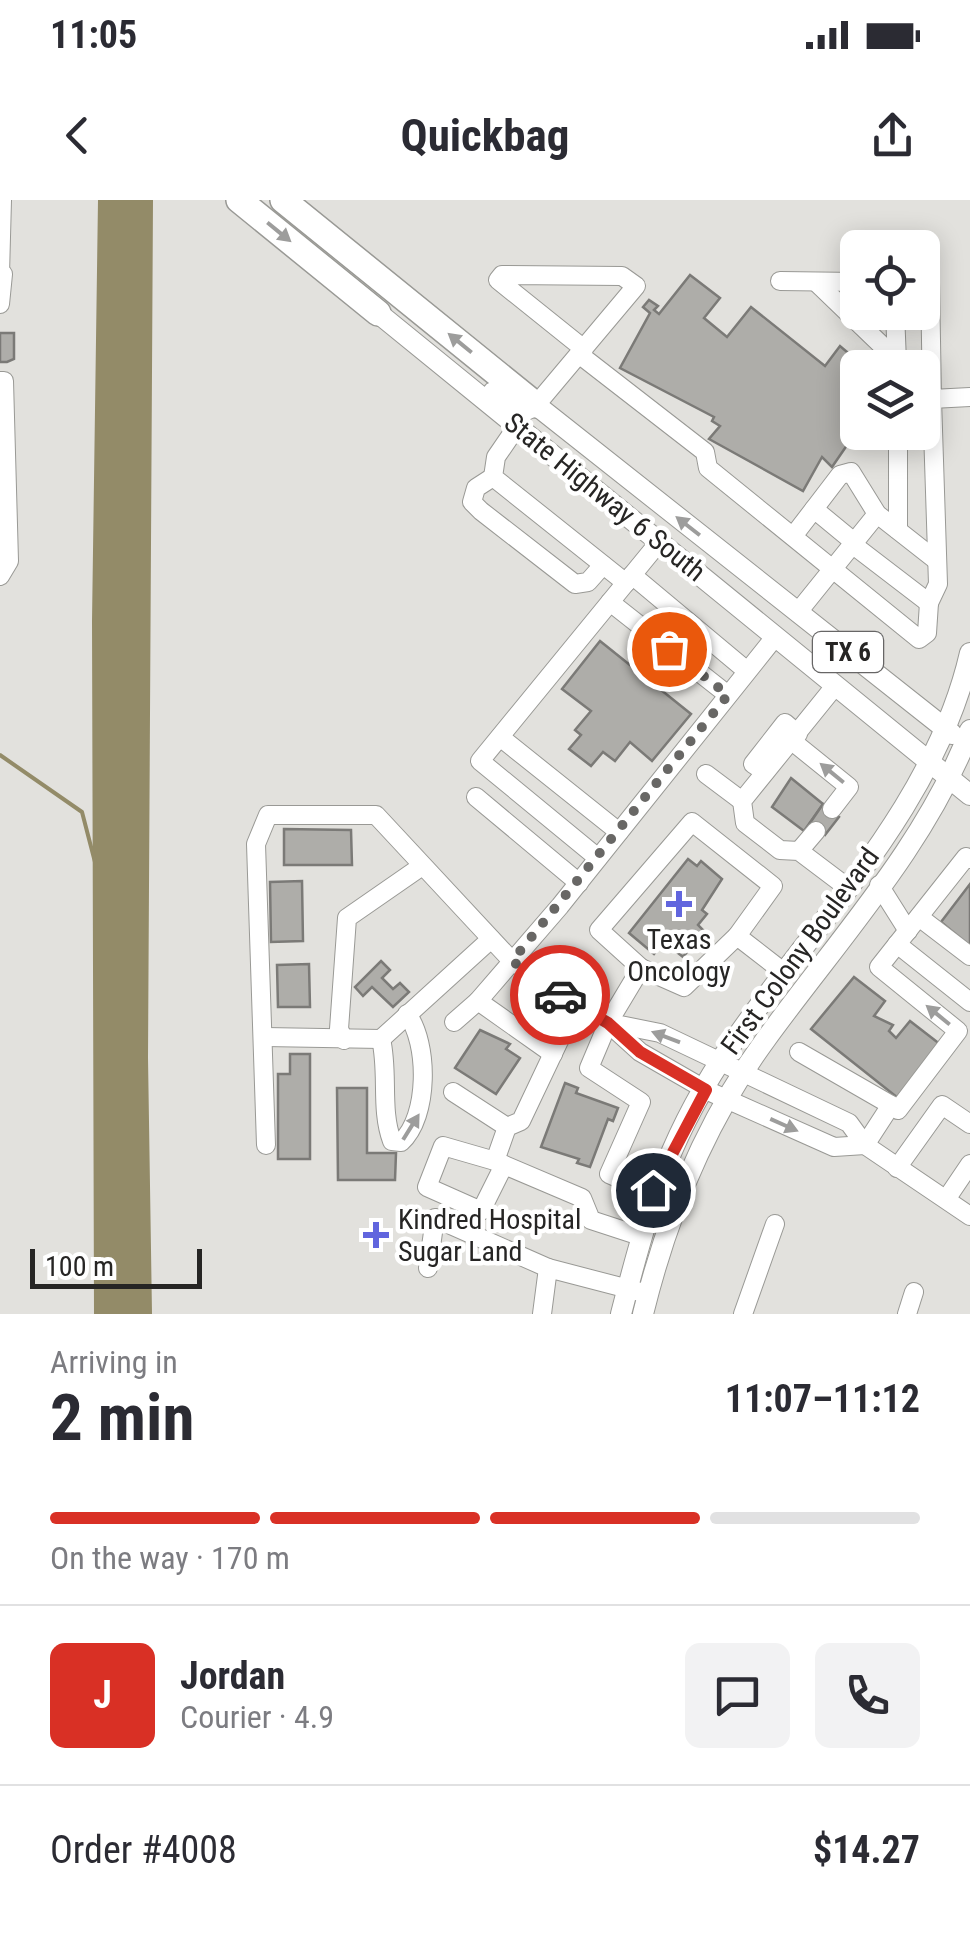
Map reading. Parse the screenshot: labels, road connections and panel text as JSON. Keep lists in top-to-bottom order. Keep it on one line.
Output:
{"streets":{"highway":["State Highway 6 South","TX 6"],"main road":["First Colony Boulevard"]},"crossings":[["State Highway 6 South","First Colony Boulevard"]],"places":{"health":["Texas Oncology","Kindred Hospital Sugar Land"]},"scale_bar":"100 m","page":{"status":"11:05","header":"Quickbag","scale":"100 m","heading":["2 min","Arriving in","11:07–11:12"],"panel":["Jordan","Courier · 4.9","Order #4008","$14.27"],"bar":"On the way · 170 m","round":"J"}}
